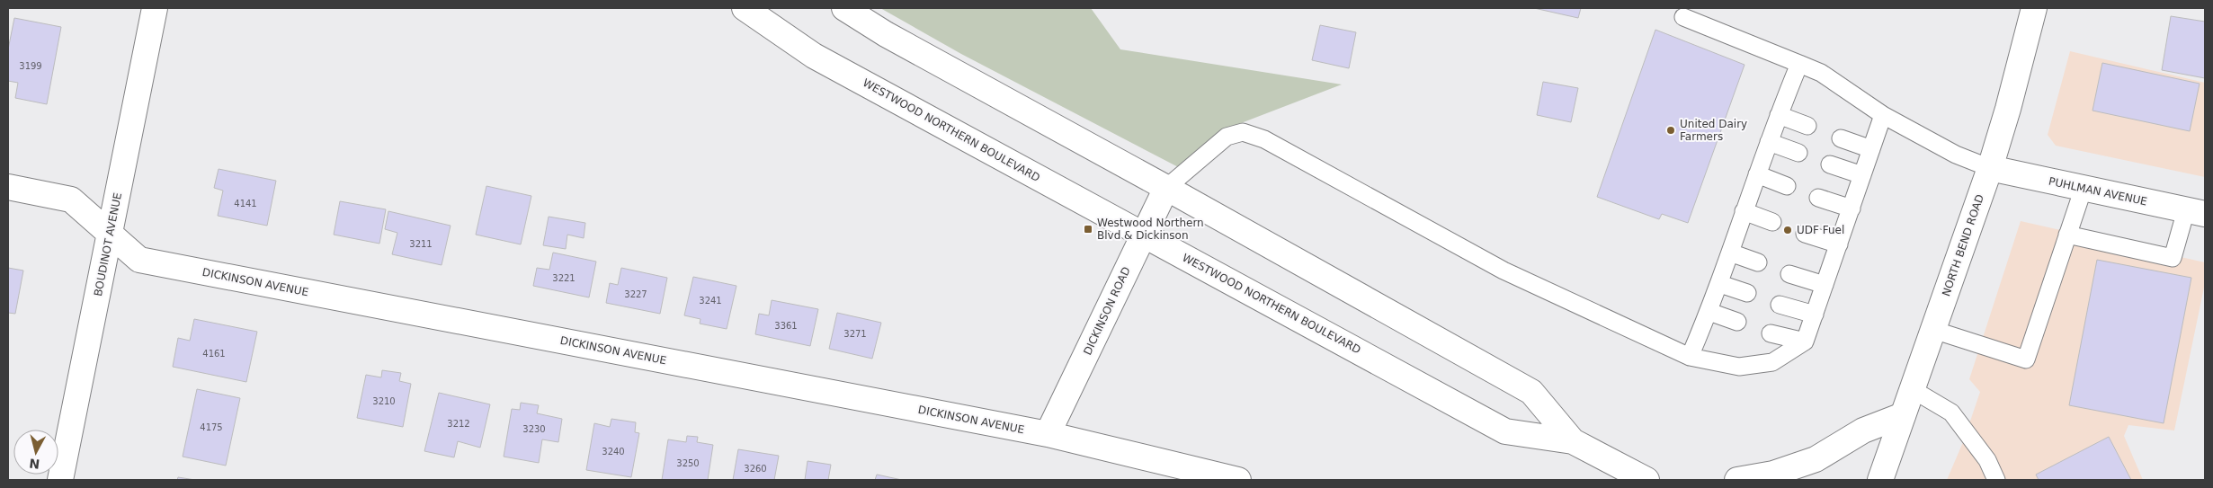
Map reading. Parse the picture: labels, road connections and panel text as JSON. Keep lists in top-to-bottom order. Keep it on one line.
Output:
{"streets":{"main road":["WESTWOOD NORTHERN BOULEVARD","PUHLMAN AVENUE","BOUDINOT AVENUE","NORTH BEND ROAD","DICKINSON AVENUE","DICKINSON ROAD"]},"crossings":[["WESTWOOD NORTHERN BOULEVARD","DICKINSON ROAD"],["PUHLMAN AVENUE","NORTH BEND ROAD"],["BOUDINOT AVENUE","DICKINSON AVENUE"],["DICKINSON AVENUE","DICKINSON ROAD"]],"places":{"other":["United Dairy Farmers","UDF Fuel"],"transit":["Westwood Northern Blvd & Dickinson"]},"house_numbers":["3199","4141","3211","3221","3227","3241","3361","3271","4161","3210","3212","4175","3230","3240","3250","3260"],"north":"bottom"}
